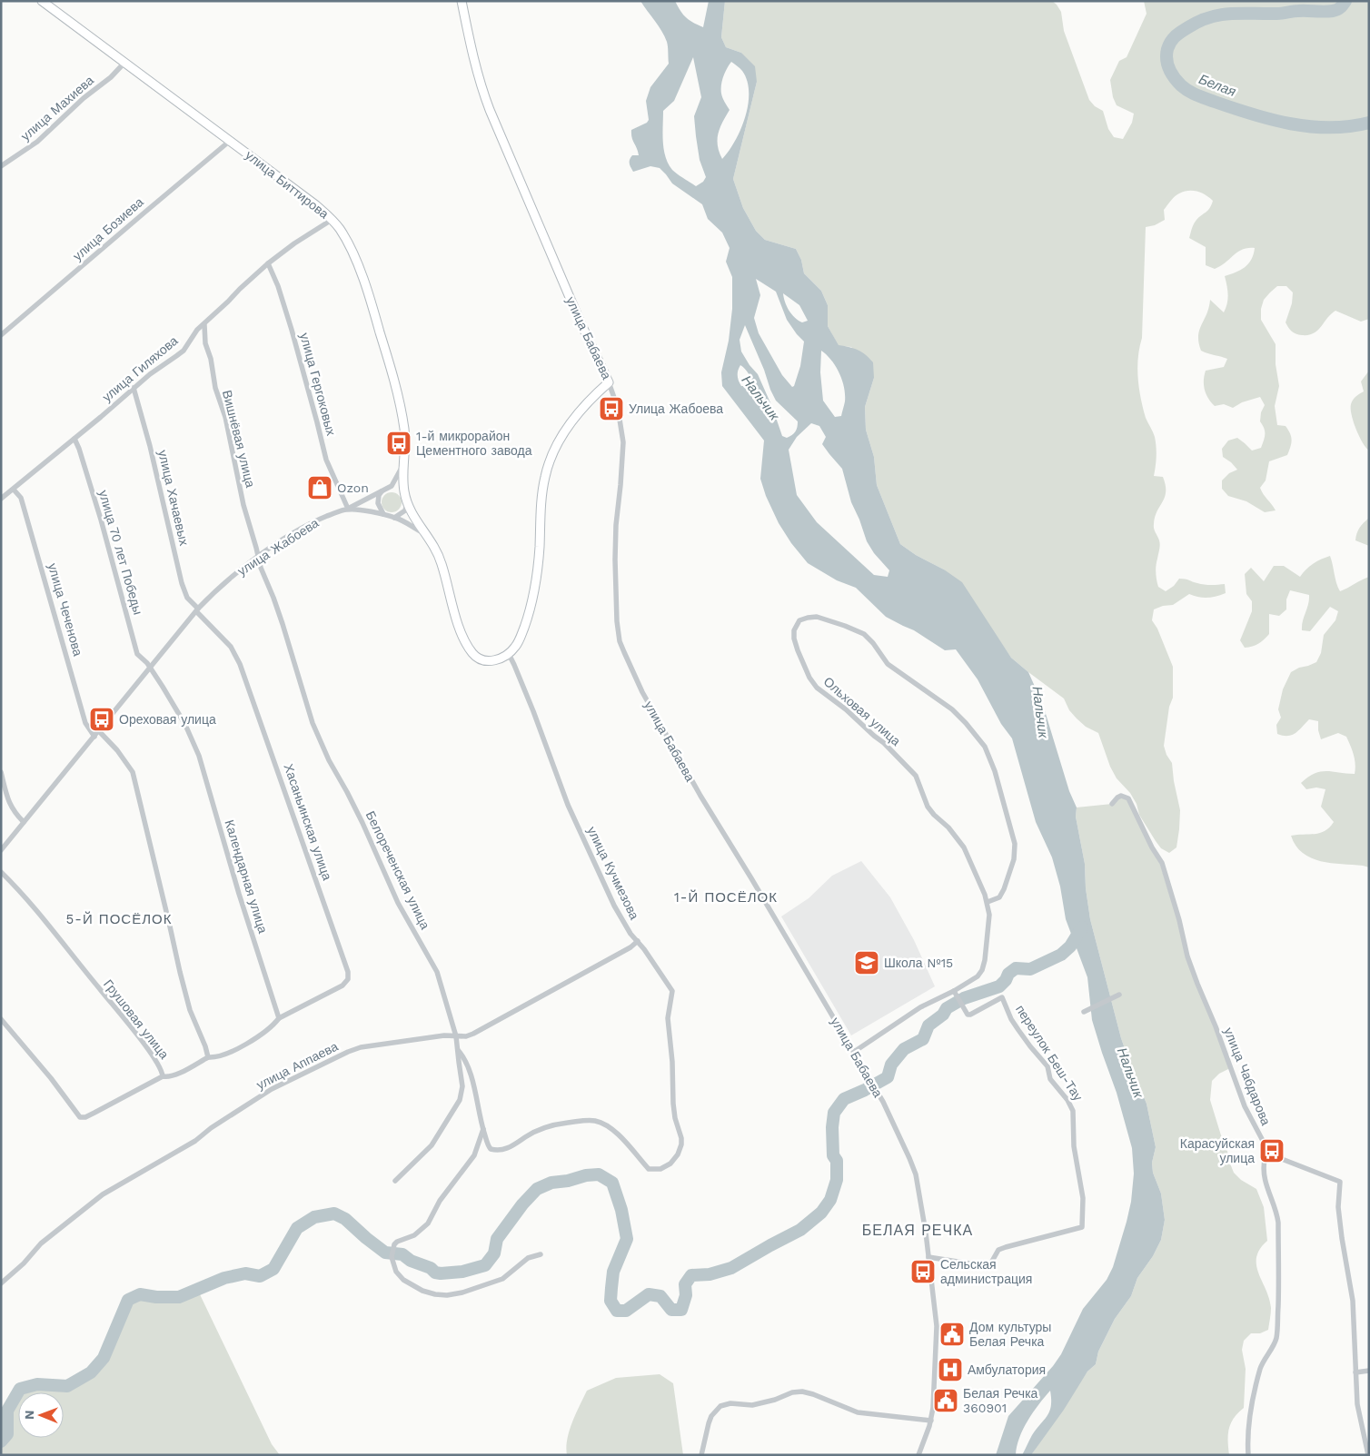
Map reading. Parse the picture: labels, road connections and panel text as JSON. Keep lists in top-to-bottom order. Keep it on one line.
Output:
{"streets":{"street":["улица Махиева","улица Биттирова","улица Бозиева","улица Бабаева","улица Гиляхова","улица Гергоковых","Вишнёвая улица","улица Хачаевых","улица Жабоева","улица 70 лет Победы","улица Чеченова","Ольховая улица","Хасаньинская улица","Белореченская улица","улица Кучмезова","Календарная улица","Грушовая улица","переулок Беш-Тау","улица Аппаева","улица Чабдарова"]},"crossings":[["улица Махиева","улица Биттирова"],["улица Биттирова","улица Бозиева"],["улица Биттирова","улица Гиляхова"],["улица Биттирова","улица Жабоева"],["улица Бабаева","Ольховая улица"],["улица Бабаева","переулок Беш-Тау"],["улица Гиляхова","улица Гергоковых"],["улица Гиляхова","Вишнёвая улица"],["улица Гиляхова","улица Хачаевых"],["улица Гиляхова","улица 70 лет Победы"],["улица Гиляхова","улица Чеченова"],["улица Гергоковых","улица Жабоева"],["Вишнёвая улица","улица Жабоева"],["Вишнёвая улица","Белореченская улица"],["улица Хачаевых","улица Жабоева"],["улица Хачаевых","Хасаньинская улица"],["улица Жабоева","улица 70 лет Победы"],["улица Жабоева","улица Чеченова"],["улица Жабоева","Хасаньинская улица"],["улица Жабоева","Белореченская улица"],["улица Жабоева","улица Кучмезова"],["улица Жабоева","Календарная улица"],["улица 70 лет Победы","Календарная улица"],["Ольховая улица","переулок Беш-Тау"],["Хасаньинская улица","Календарная улица"],["Белореченская улица","улица Кучмезова"],["Белореченская улица","улица Аппаева"],["улица Кучмезова","улица Аппаева"]],"districts":["1-Й ПОСЁЛОК","5-Й ПОСЁЛОК","БЕЛАЯ РЕЧКА"],"water":["Белая","Нальчик"],"places":{"bus stop":["Улица Жабоева","1-й микрорайон Цементного завода","Ореховая улица","Карасуйская улица","Сельская администрация"],"shop":["Ozon"],"school or university":["Школа №15"],"public building":["Дом культуры Белая Речка","Белая Речка 360901"],"hospital":["Амбулатория"]},"north":"left"}
